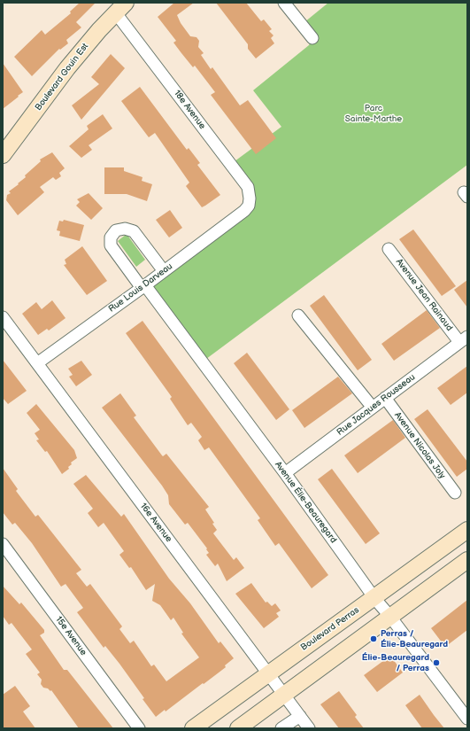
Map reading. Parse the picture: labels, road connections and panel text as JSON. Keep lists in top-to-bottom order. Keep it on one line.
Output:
{"streets":{"main road":["Boulevard Gouin Est","Boulevard Perras"],"street":["18e Avenue","Rue Louis Darveau","Avenue Jean Rainaud","Rue Jacques Rousseau","Avenue Nicolas Joly","Avenue Élie-Beauregard","16e Avenue","15e Avenue"]},"crossings":[["Boulevard Gouin Est","18e Avenue"],["18e Avenue","Rue Louis Darveau"],["Rue Louis Darveau","Avenue Élie-Beauregard"],["Rue Louis Darveau","16e Avenue"],["Avenue Jean Rainaud","Rue Jacques Rousseau"],["Rue Jacques Rousseau","Avenue Nicolas Joly"],["Rue Jacques Rousseau","Avenue Élie-Beauregard"],["Avenue Élie-Beauregard","Boulevard Perras"],["16e Avenue","Boulevard Perras"]],"parks":["Parc Sainte-Marthe"],"places":["Perras / Élie-Beauregard","Élie-Beauregard / Perras"]}
